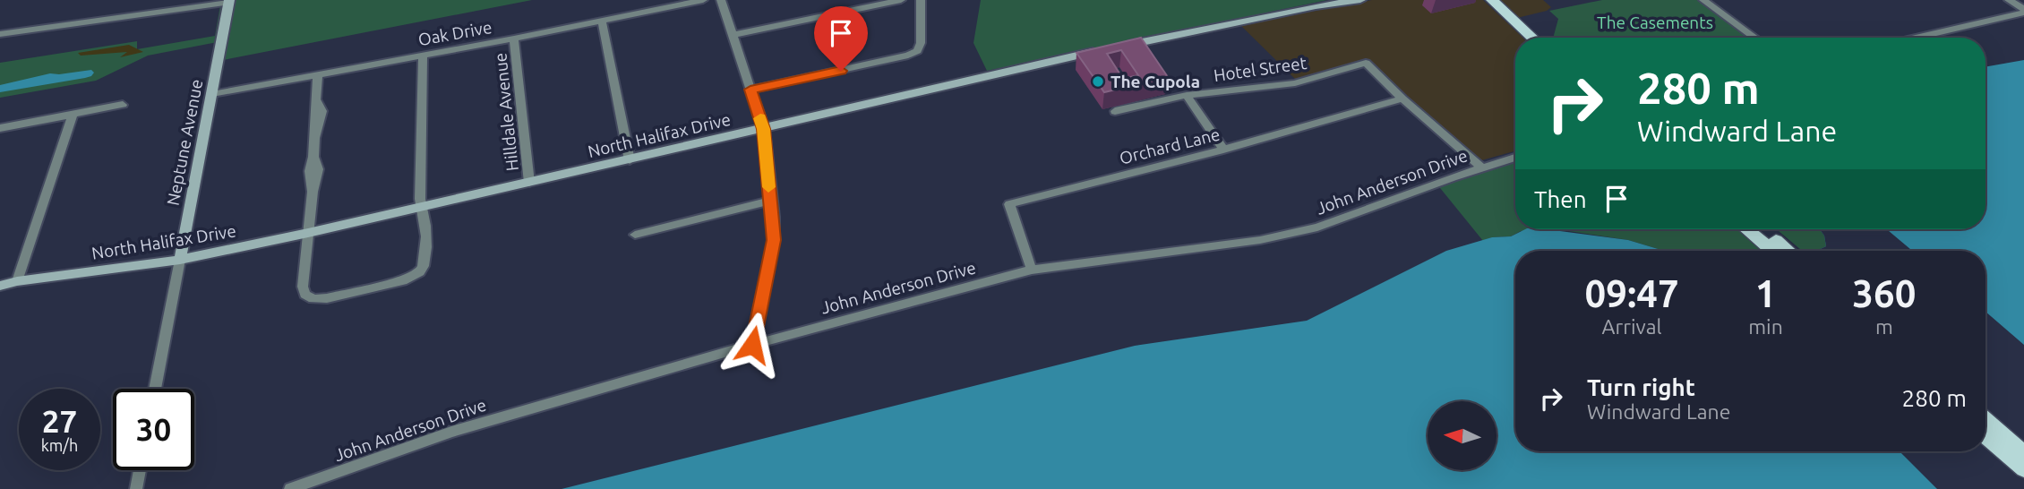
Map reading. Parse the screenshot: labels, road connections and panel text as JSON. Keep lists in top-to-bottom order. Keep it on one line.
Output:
{"streets":{"street":["Oak Drive","Hotel Street","Hilldale Avenue","North Halifax Drive","Neptune Avenue","Orchard Lane","John Anderson Drive"]},"crossings":[["Oak Drive","Hilldale Avenue"],["Oak Drive","Neptune Avenue"],["Hotel Street","Orchard Lane"],["Hotel Street","John Anderson Drive"],["Hilldale Avenue","North Halifax Drive"],["North Halifax Drive","Neptune Avenue"],["Orchard Lane","John Anderson Drive"]],"parks":["The Casements"],"places":["The Cupola"],"north":"left","page":{"turn":["280 m","Windward Lane"],"then":"Then","eta":["09:47","Arrival","1","min","360","m"],"list":[{"name":"Turn right","note":"Windward Lane","value":"280 m"}],"speed":"27 km/h","limit":"30"}}
